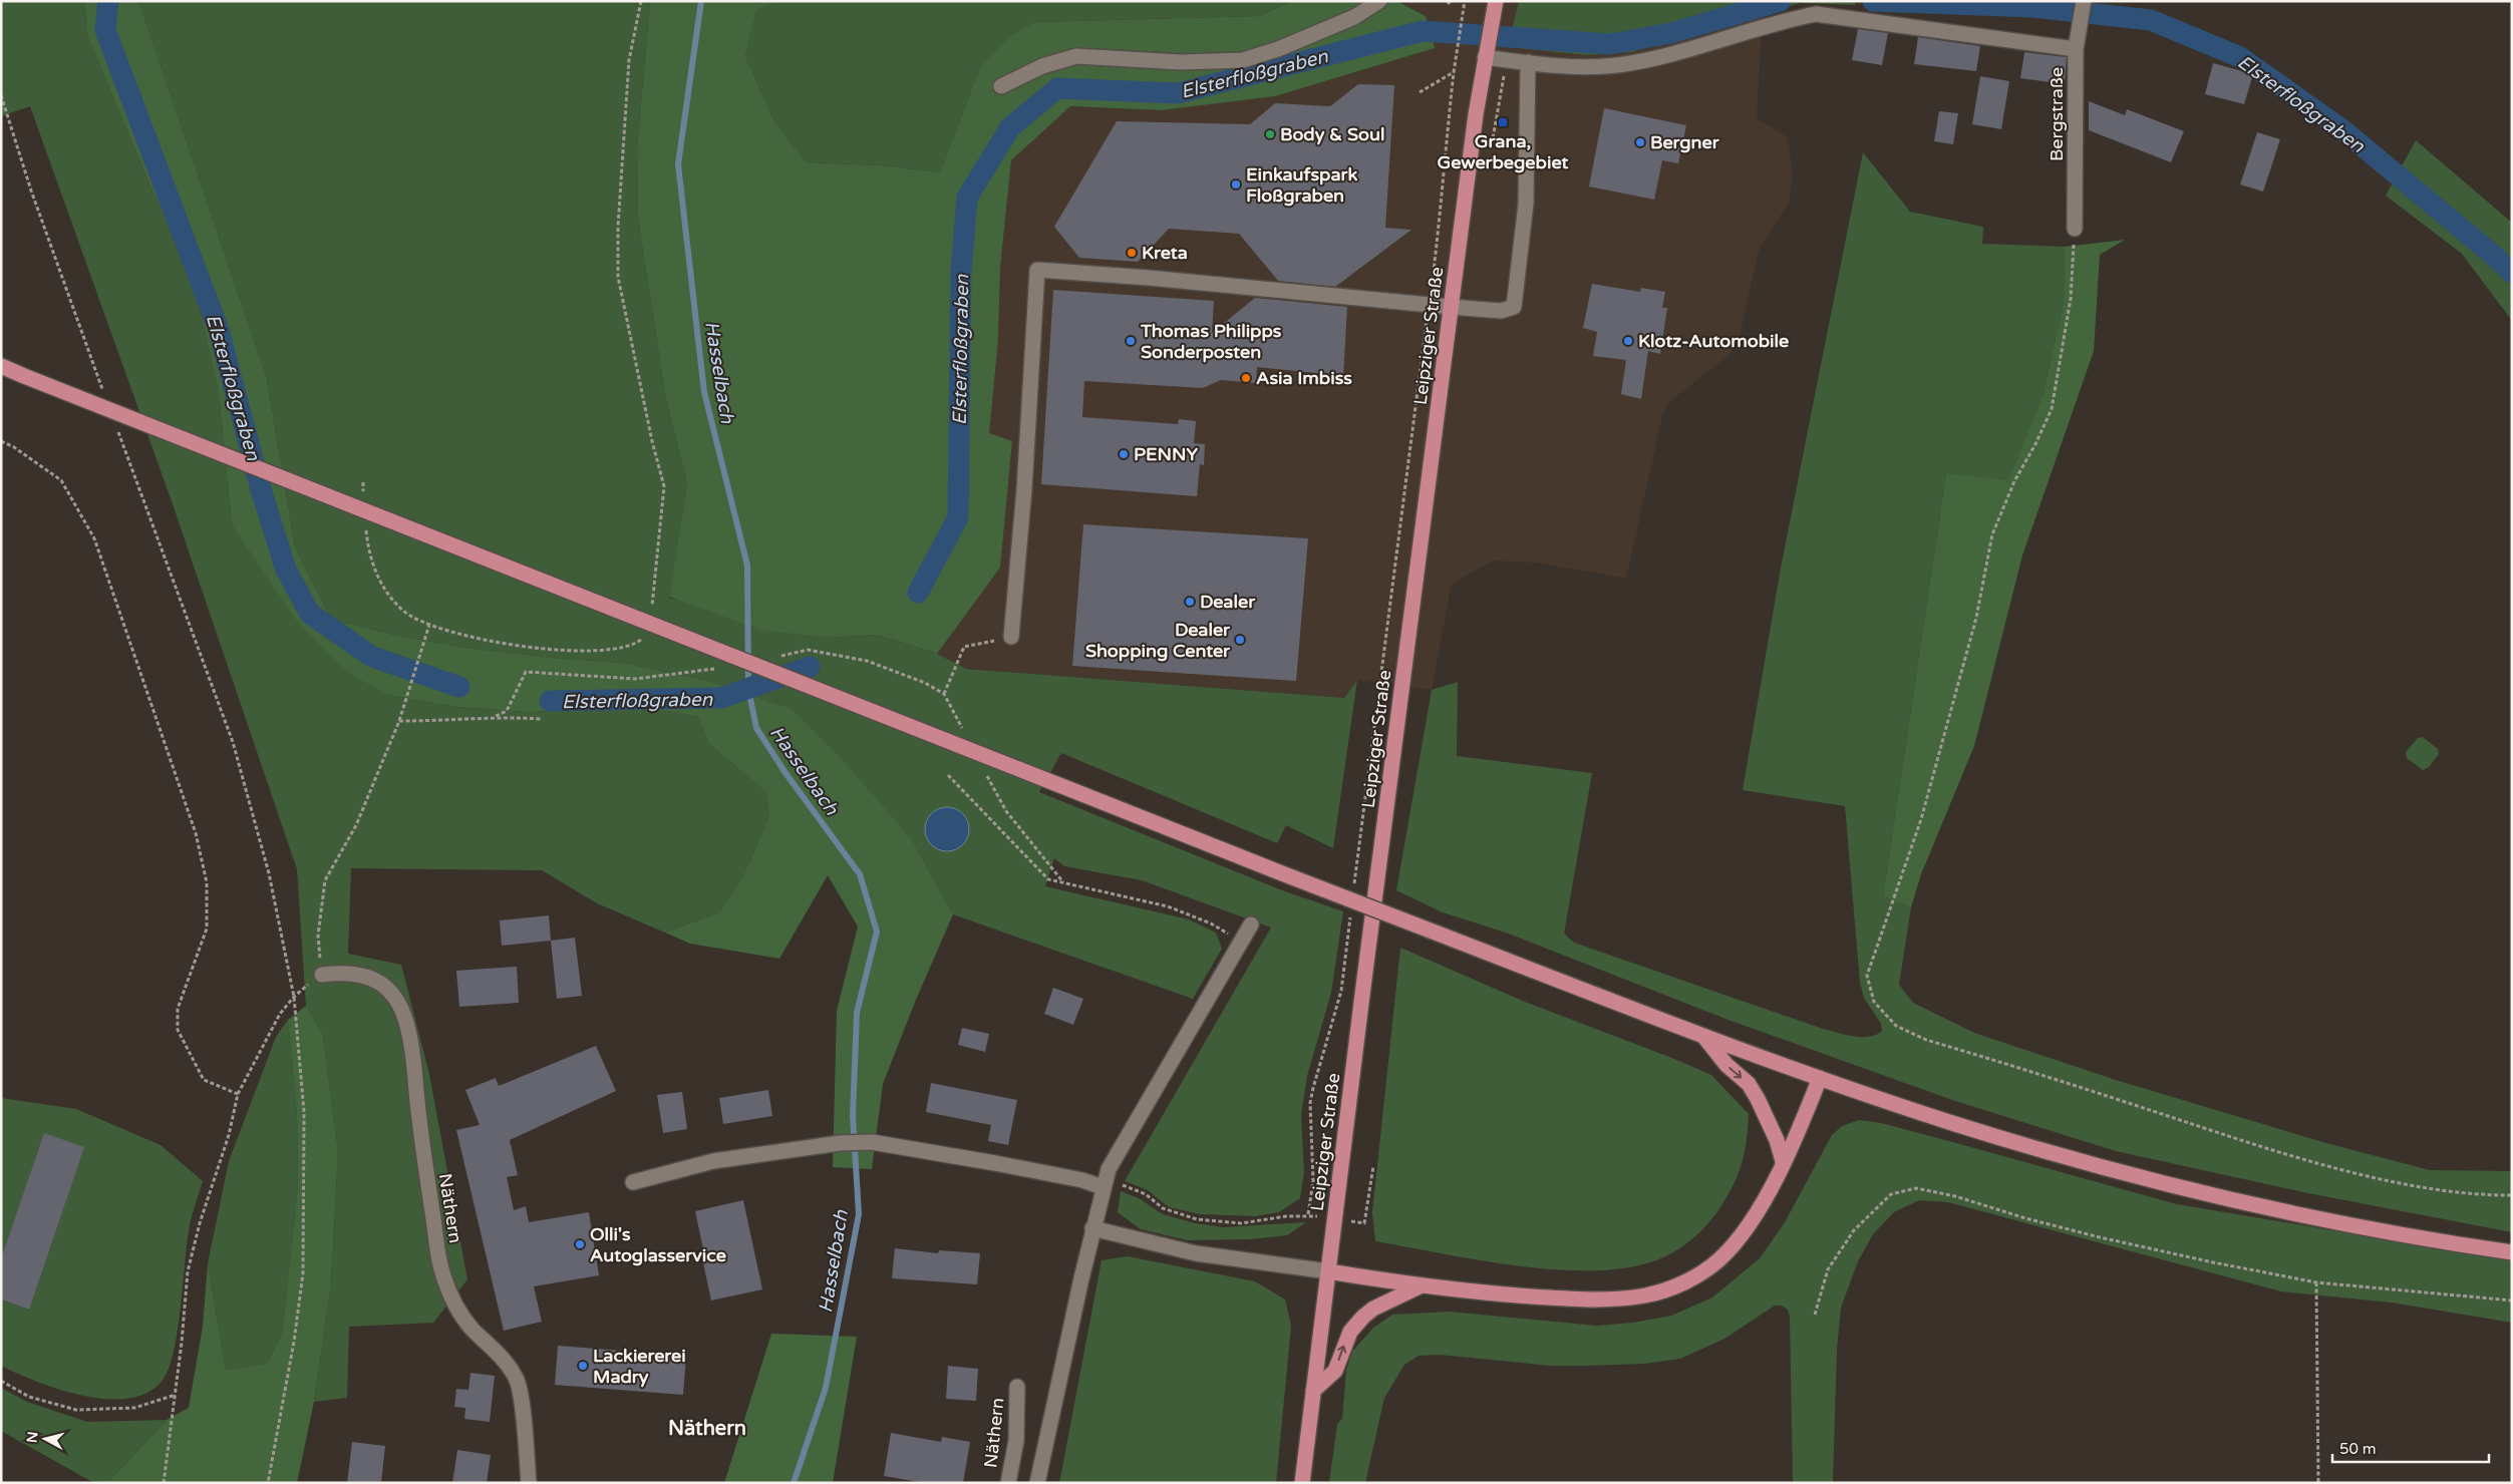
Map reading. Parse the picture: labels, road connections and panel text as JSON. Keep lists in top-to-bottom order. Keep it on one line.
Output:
{"streets":{"main road":["Leipziger Straße"],"street":["Bergstraße","Näthern"]},"districts":["Näthern"],"water":["Elsterfloßgraben","Hasselbach"],"places":{"transit":["Grana, Gewerbegebiet"],"other":["Body & Soul","Bergner","Einkaufspark Floßgraben","Kreta","Thomas Philipps Sonderposten","Klotz-Automobile","Asia Imbiss","PENNY","Dealer","Dealer Shopping Center","Olli's Autoglasservice","Lackiererei Madry"]},"scale_bar":"50 m","north":"left"}
